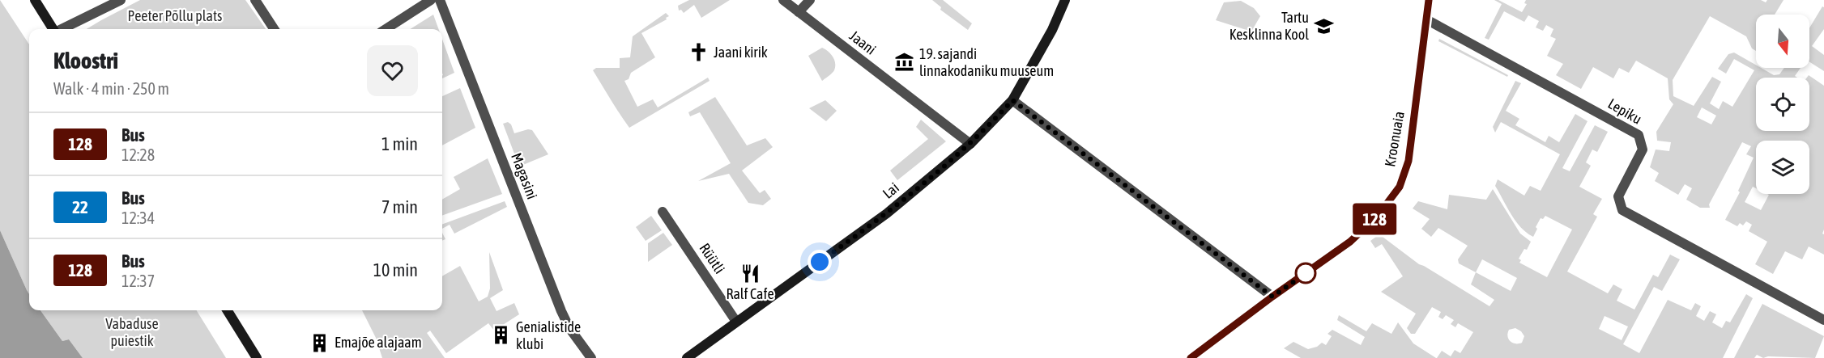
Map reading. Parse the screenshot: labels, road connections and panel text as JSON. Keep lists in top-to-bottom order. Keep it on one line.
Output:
{"streets":{"main road":["Kroonuaia","Lai"],"street":["Jaani","Lepiku","Magasini","Rüütli"]},"crossings":[["Jaani","Lai"],["Lepiku","Kroonuaia"],["Lai","Rüütli"]],"parks":["Peeter Põllu plats","Vabaduse puiestik"],"places":{"school or university":["Tartu Kesklinna Kool"],"church":["Jaani kirik"],"museum":["19. sajandi linnakodaniku muuseum"],"restaurant":["Ralf Cafe"],"building":["Genialistide klubi","Emajõe alajaam"]},"lines":["bus line 128"],"north":"bottom","page":{"on_map":"128","heading":["Kloostri","Walk · 4 min · 250 m"],"list":[{"mark":"128","name":"Bus","note":"12:28","value":"1 min"},{"mark":"22","name":"Bus","note":"12:34","value":"7 min"},{"mark":"128","name":"Bus","note":"12:37","value":"10 min"}]}}
